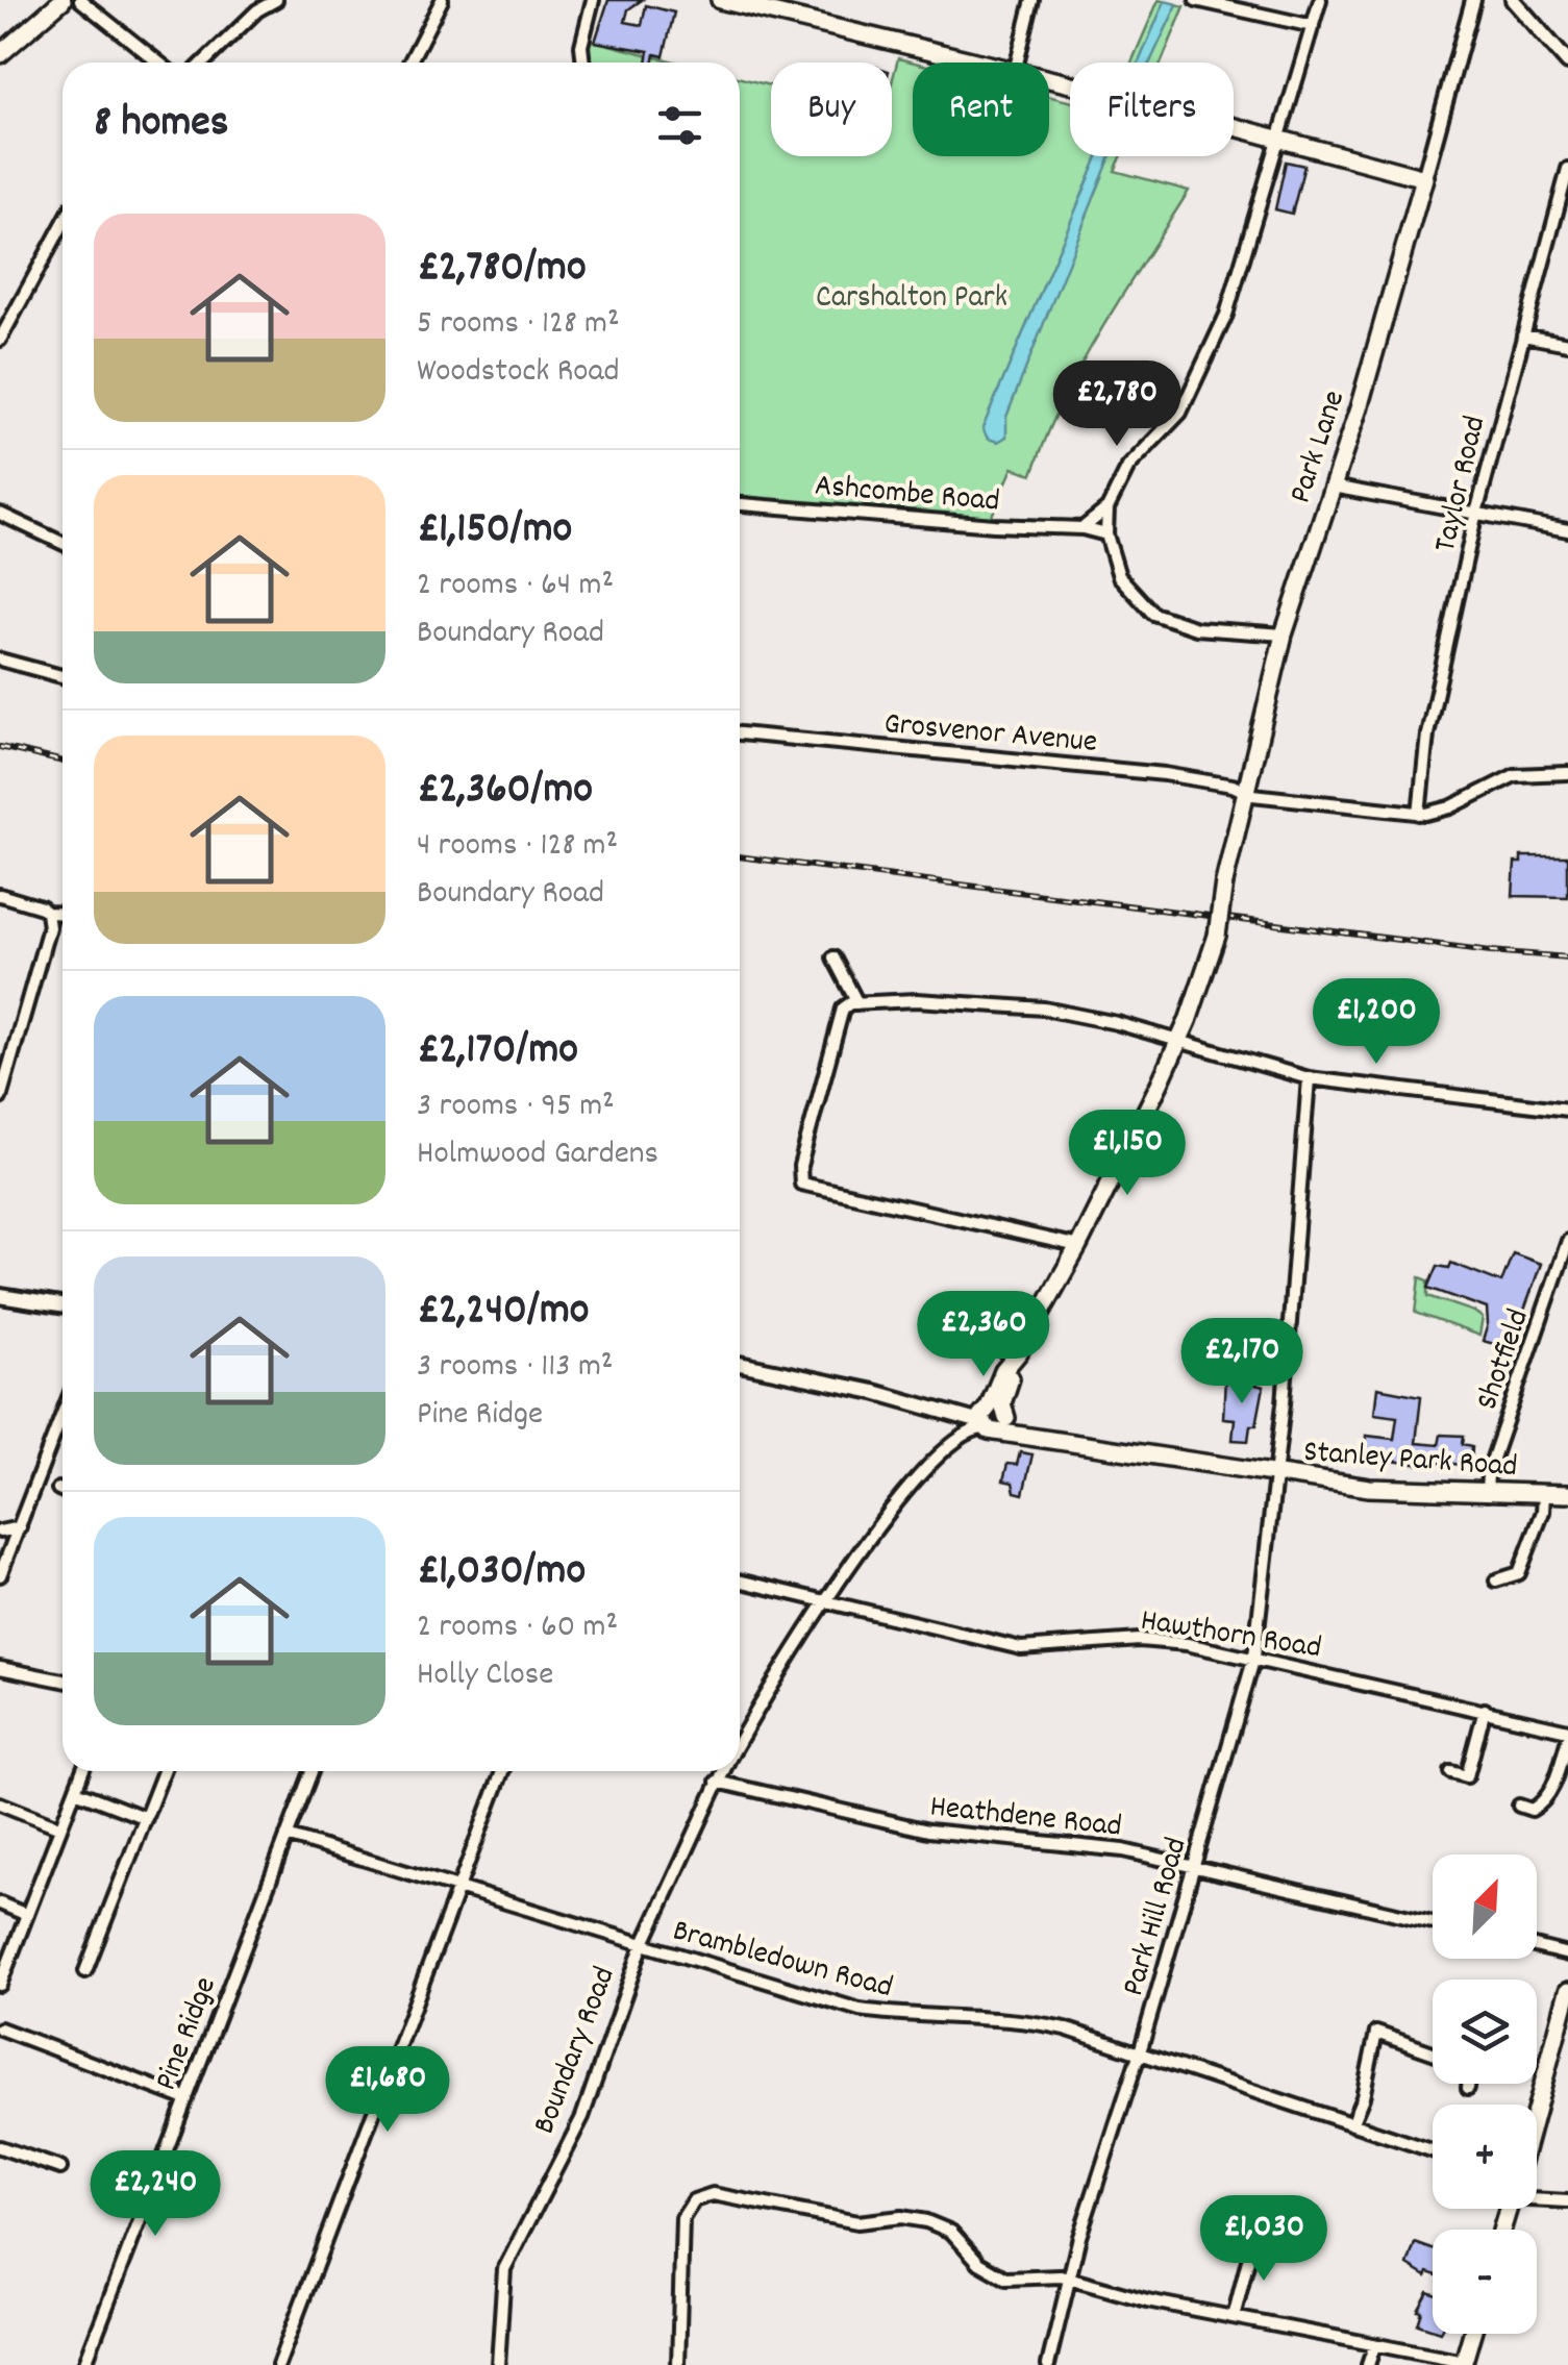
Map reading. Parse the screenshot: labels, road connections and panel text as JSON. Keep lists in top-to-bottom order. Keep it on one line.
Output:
{"streets":{"main road":["Park Lane","Stanley Park Road"],"street":["Taylor Road","Ashcombe Road","Grosvenor Avenue","Shotfield","Hawthorn Road","Heathdene Road","Park Hill Road","Brambledown Road","Pine Ridge","Boundary Road"]},"crossings":[["Park Lane","Grosvenor Avenue"],["Taylor Road","Grosvenor Avenue"],["Shotfield","Stanley Park Road"],["Stanley Park Road","Park Hill Road"],["Stanley Park Road","Boundary Road"],["Hawthorn Road","Park Hill Road"],["Hawthorn Road","Boundary Road"],["Heathdene Road","Park Hill Road"],["Heathdene Road","Boundary Road"],["Park Hill Road","Brambledown Road"],["Brambledown Road","Pine Ridge"],["Brambledown Road","Boundary Road"]],"parks":["Carshalton Park"],"north":"top right","page":{"chip":["Buy","Rent","Filters"],"heading":"8 homes","list":[{"name":"£2,780/mo","note":"5 rooms · 128 m² · Woodstock Road"},{"name":"£1,150/mo","note":"2 rooms · 64 m² · Boundary Road"},{"name":"£2,360/mo","note":"4 rooms · 128 m² · Boundary Road"},{"name":"£2,170/mo","note":"3 rooms · 95 m² · Holmwood Gardens"},{"name":"£2,240/mo","note":"3 rooms · 113 m² · Pine Ridge"},{"name":"£1,030/mo","note":"2 rooms · 60 m² · Holly Close"}],"price":["£2,780","£1,200","£1,150","£2,360","£2,170","£1,680","£2,240","£1,030"],"map_buttons":["+","−"]}}
